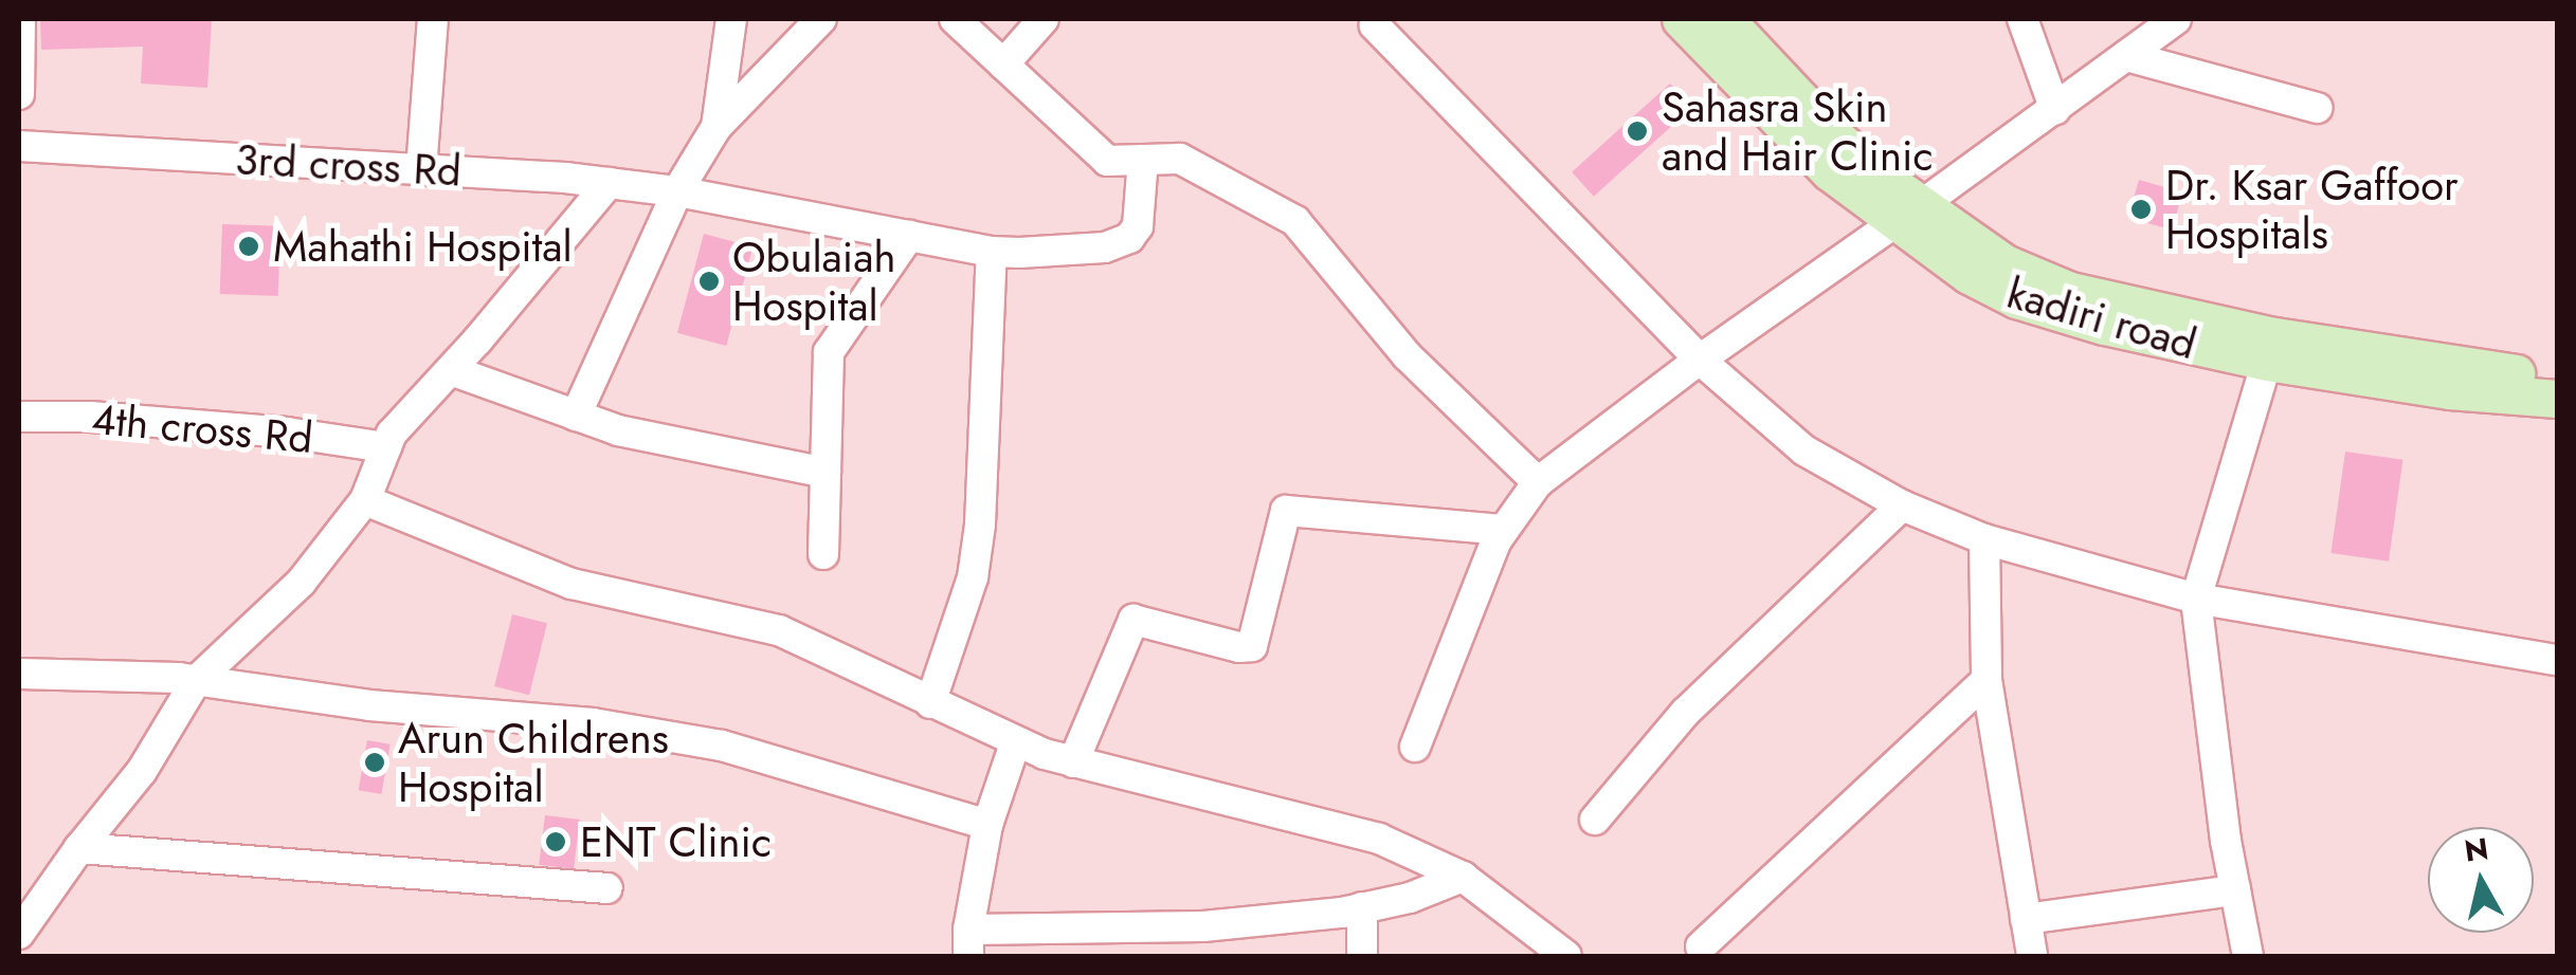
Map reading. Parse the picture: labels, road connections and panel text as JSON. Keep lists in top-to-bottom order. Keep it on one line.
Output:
{"streets":{"main road":["kadiri road"],"street":["3rd cross Rd","4th cross Rd"]},"places":["Sahasra Skin and Hair Clinic","Dr. Ksar Gaffoor Hospitals","Mahathi Hospital","Obulaiah Hospital","Arun Childrens Hospital","ENT Clinic"],"north":"top"}
